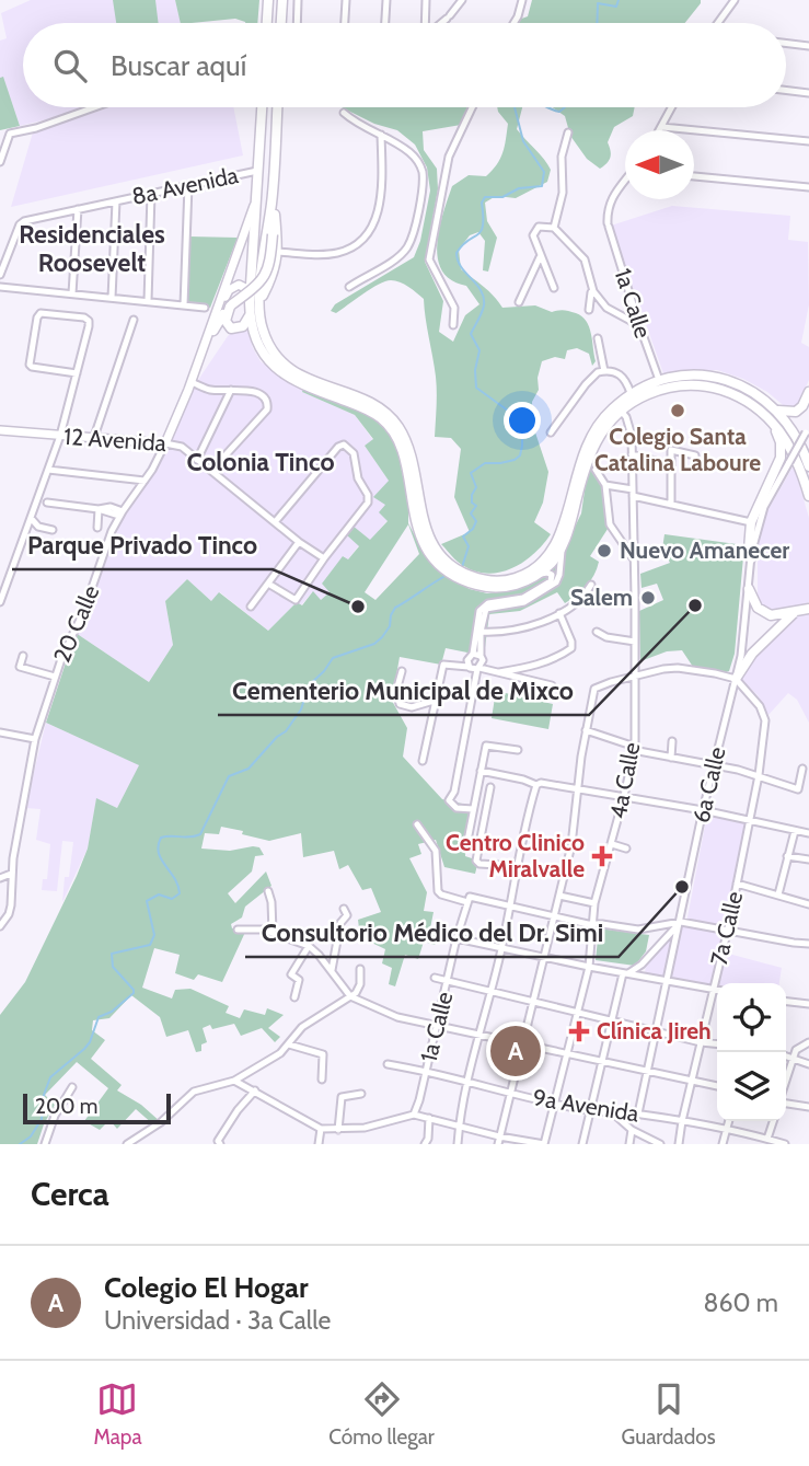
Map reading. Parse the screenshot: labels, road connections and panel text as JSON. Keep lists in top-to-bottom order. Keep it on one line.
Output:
{"streets":{"main road":["12 Avenida","20 Calle"],"street":["8a Avenida","1a Calle","4a Calle","6a Calle","7a Calle","9a Avenida"]},"crossings":[["1a Calle","9a Avenida"],["12 Avenida","20 Calle"],["4a Calle","9a Avenida"],["6a Calle","7a Calle"],["6a Calle","9a Avenida"],["7a Calle","9a Avenida"]],"districts":["Residenciales Roosevelt","Colonia Tinco"],"places":{"other":["Colegio Santa Catalina Laboure","Nuevo Amanecer","Salem","Cementerio Municipal de Mixco","Parque Privado Tinco","Consultorio Médico del Dr. Simi"],"health":["Centro Clinico Miralvalle","Clínica Jireh"]},"scale_bar":"200 m","north":"left","page":{"search":"Buscar aquí","pins":"A","scale":"200 m","heading":"Cerca","list":[{"mark":"A","name":"Colegio El Hogar","note":"Universidad · 3a Calle","value":"860 m"}],"nav":["Mapa","Cómo llegar","Guardados"]}}
